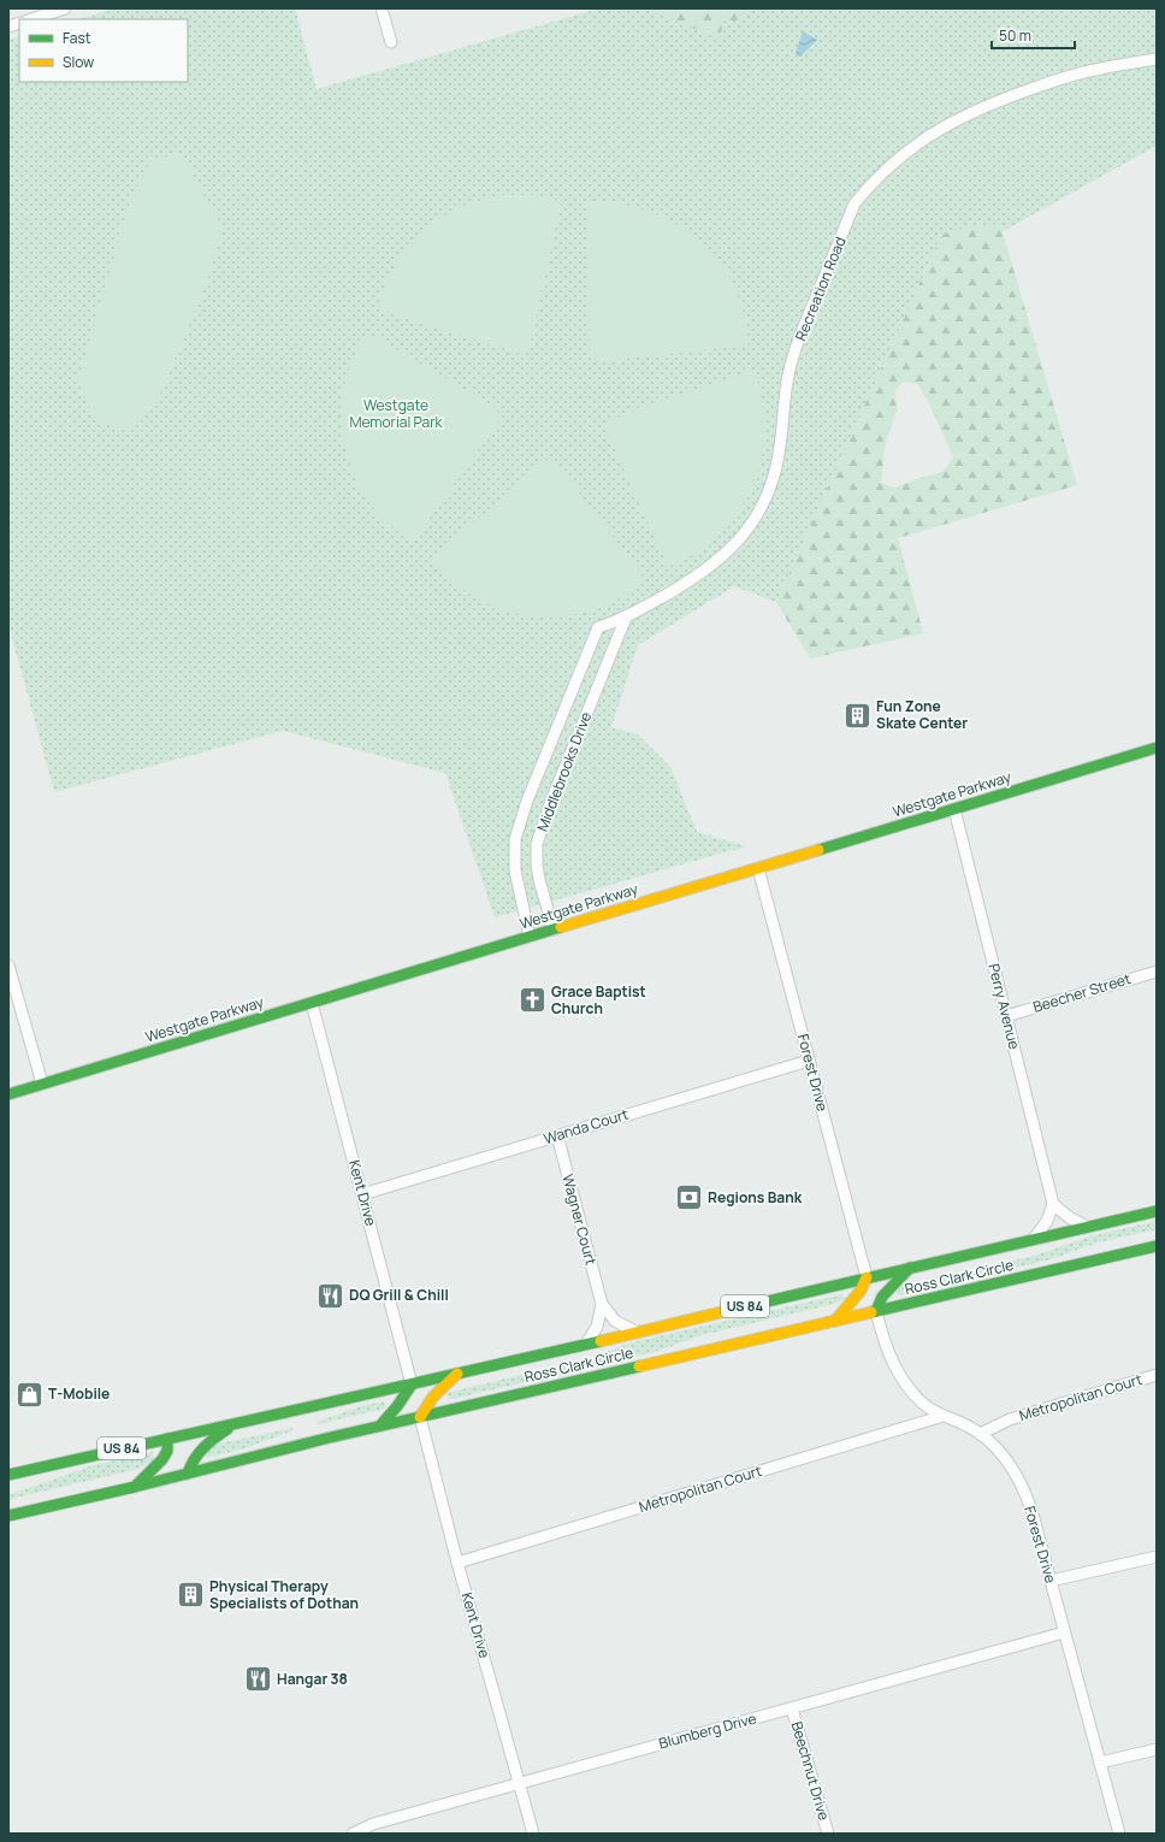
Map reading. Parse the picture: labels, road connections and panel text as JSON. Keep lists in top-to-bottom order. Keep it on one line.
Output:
{"streets":{"main road":["Westgate Parkway","Ross Clark Circle","US 84"],"street":["Recreation Road","Middlebrooks Drive","Beecher Street","Perry Avenue","Forest Drive","Wanda Court","Kent Drive","Wagner Court","Metropolitan Court","Blumberg Drive","Beechnut Drive"]},"crossings":[["Recreation Road","Middlebrooks Drive"],["Middlebrooks Drive","Westgate Parkway"],["Westgate Parkway","Perry Avenue"],["Westgate Parkway","Forest Drive"],["Westgate Parkway","Kent Drive"],["Beecher Street","Perry Avenue"],["Forest Drive","Wanda Court"],["Forest Drive","Ross Clark Circle"],["Forest Drive","Metropolitan Court"],["Forest Drive","Blumberg Drive"],["Wanda Court","Kent Drive"],["Wanda Court","Wagner Court"],["Kent Drive","Ross Clark Circle"],["Kent Drive","Metropolitan Court"],["Kent Drive","Blumberg Drive"],["Wagner Court","Ross Clark Circle"],["Blumberg Drive","Beechnut Drive"]],"parks":["Westgate Memorial Park"],"places":{"building":["Fun Zone Skate Center","Physical Therapy Specialists of Dothan"],"church":["Grace Baptist Church"],"bank":["Regions Bank"],"restaurant":["DQ Grill & Chill","Hangar 38"],"shop":["T-Mobile"]},"legend":["Fast","Slow"],"scale_bar":"50 m"}
